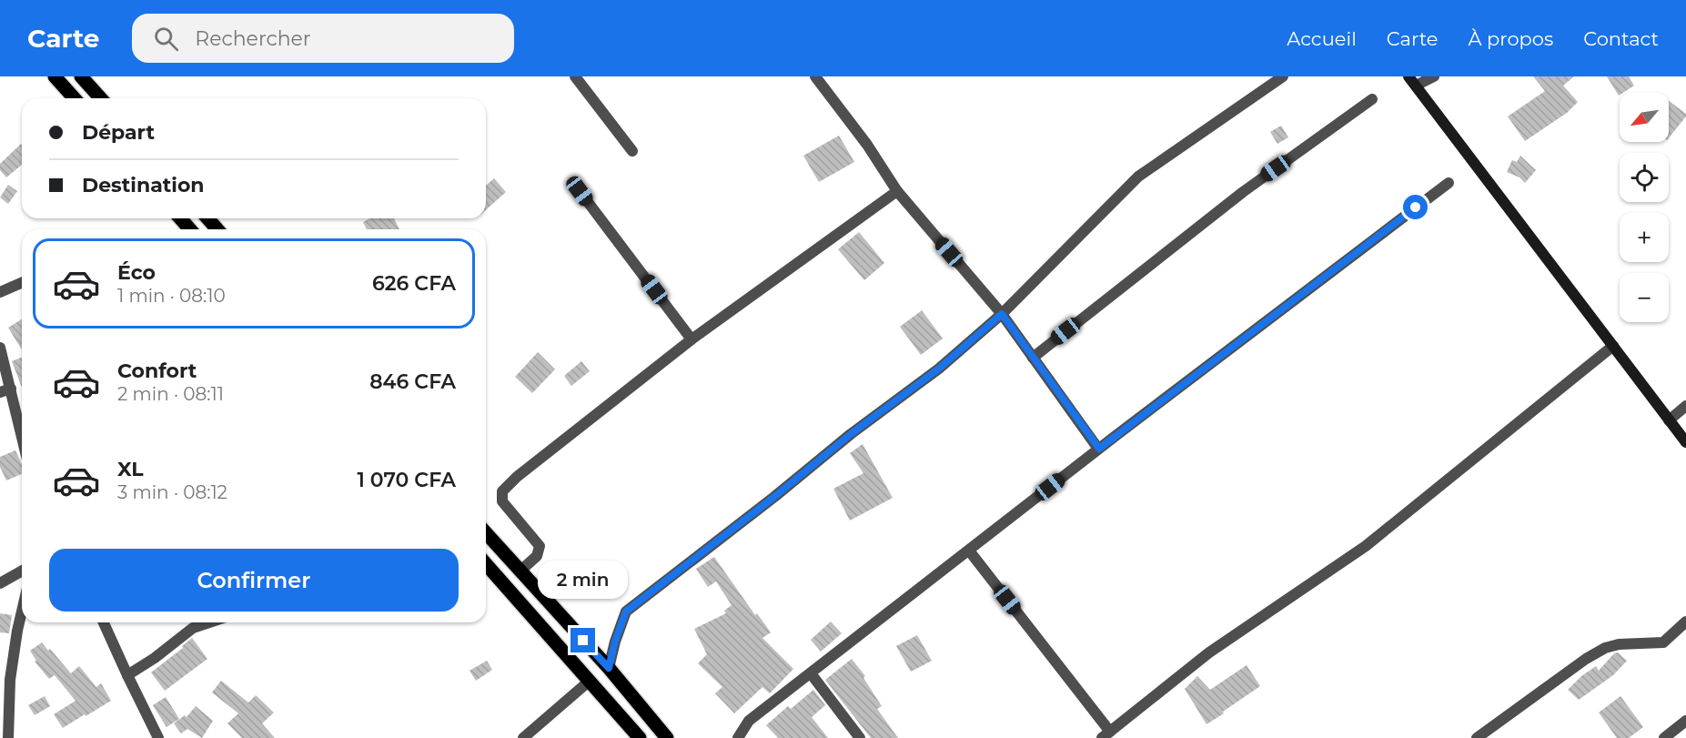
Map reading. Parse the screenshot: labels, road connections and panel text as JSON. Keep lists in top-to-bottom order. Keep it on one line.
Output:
{"north":"bottom left","page":{"header":"Carte","search":"Rechercher","nav":["Accueil","Carte","À propos","Contact"],"map_buttons":["+","−"],"banner":["Départ","Destination"],"list":[{"name":"Éco","note":"1 min · 08:10","value":"626 CFA"},{"name":"Confort","note":"2 min · 08:11","value":"846 CFA"},{"name":"XL","note":"3 min · 08:12","value":"1 070 CFA"}],"buttons":"Confirmer","bubble":"2 min"}}
